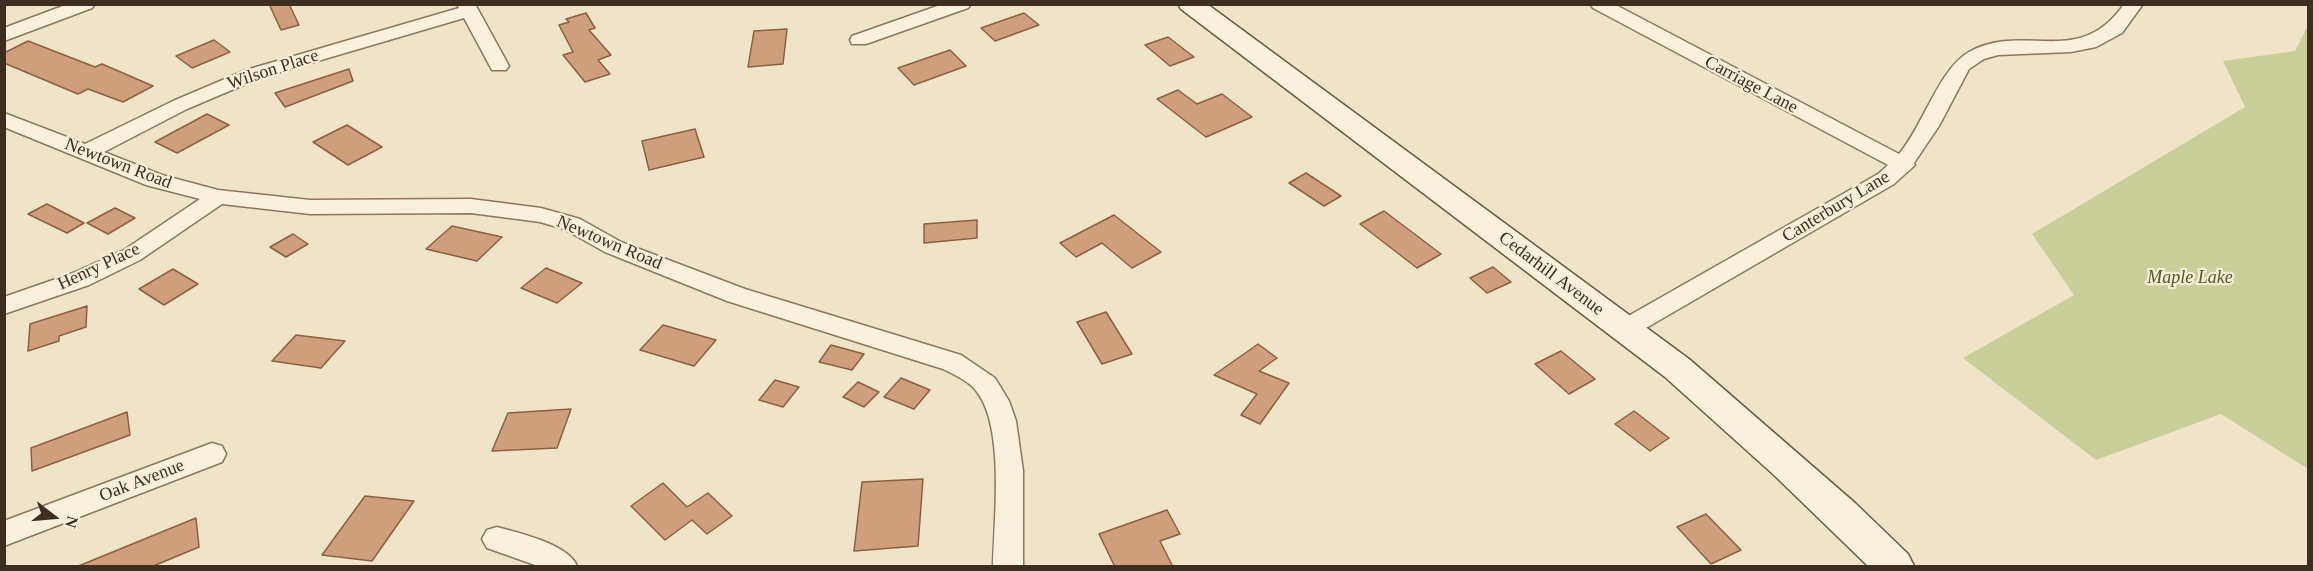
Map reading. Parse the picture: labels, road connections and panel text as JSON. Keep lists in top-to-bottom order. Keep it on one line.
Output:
{"streets":{"street":["Wilson Place","Carriage Lane","Newtown Road","Canterbury Lane","Henry Place","Cedarhill Avenue","Oak Avenue"]},"crossings":[["Wilson Place","Newtown Road"],["Carriage Lane","Canterbury Lane"],["Newtown Road","Henry Place"],["Canterbury Lane","Cedarhill Avenue"]],"parks":["Maple Lake"],"north":"right"}
